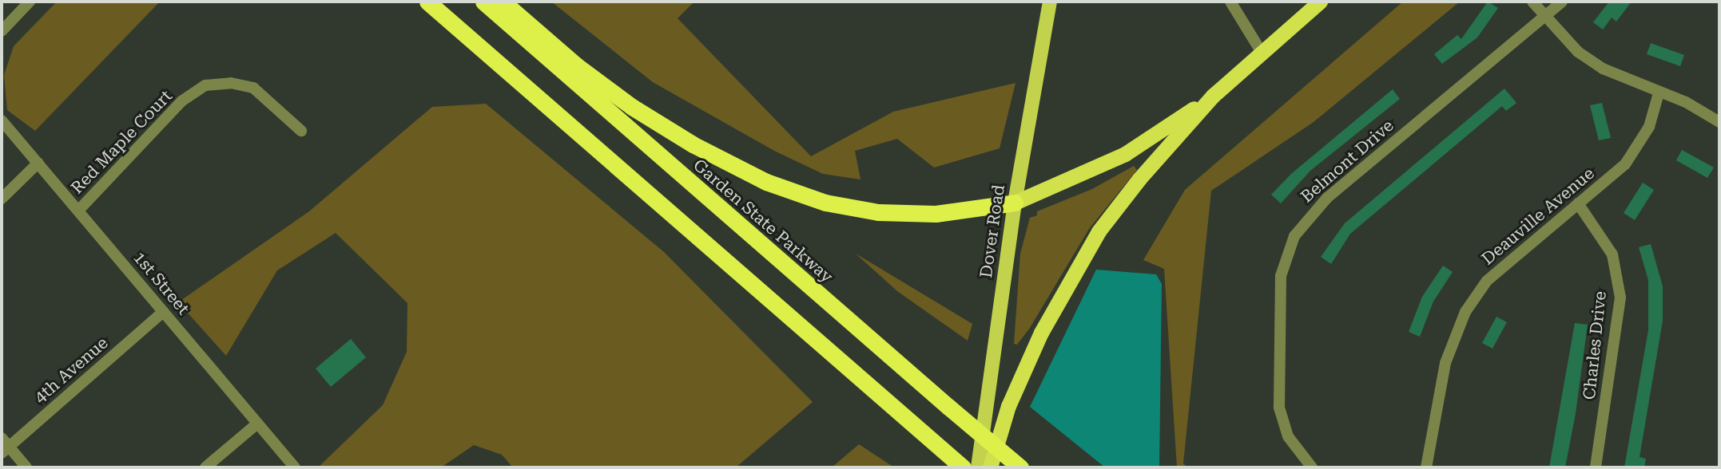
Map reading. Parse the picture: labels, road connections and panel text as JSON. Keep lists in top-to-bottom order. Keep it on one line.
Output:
{"streets":{"highway":["Garden State Parkway"],"main road":["Dover Road"],"street":["Red Maple Court","Belmont Drive","Deauville Avenue","1st Street","Charles Drive","4th Avenue"]},"crossings":[["Red Maple Court","1st Street"],["Deauville Avenue","Charles Drive"],["1st Street","4th Avenue"]]}
